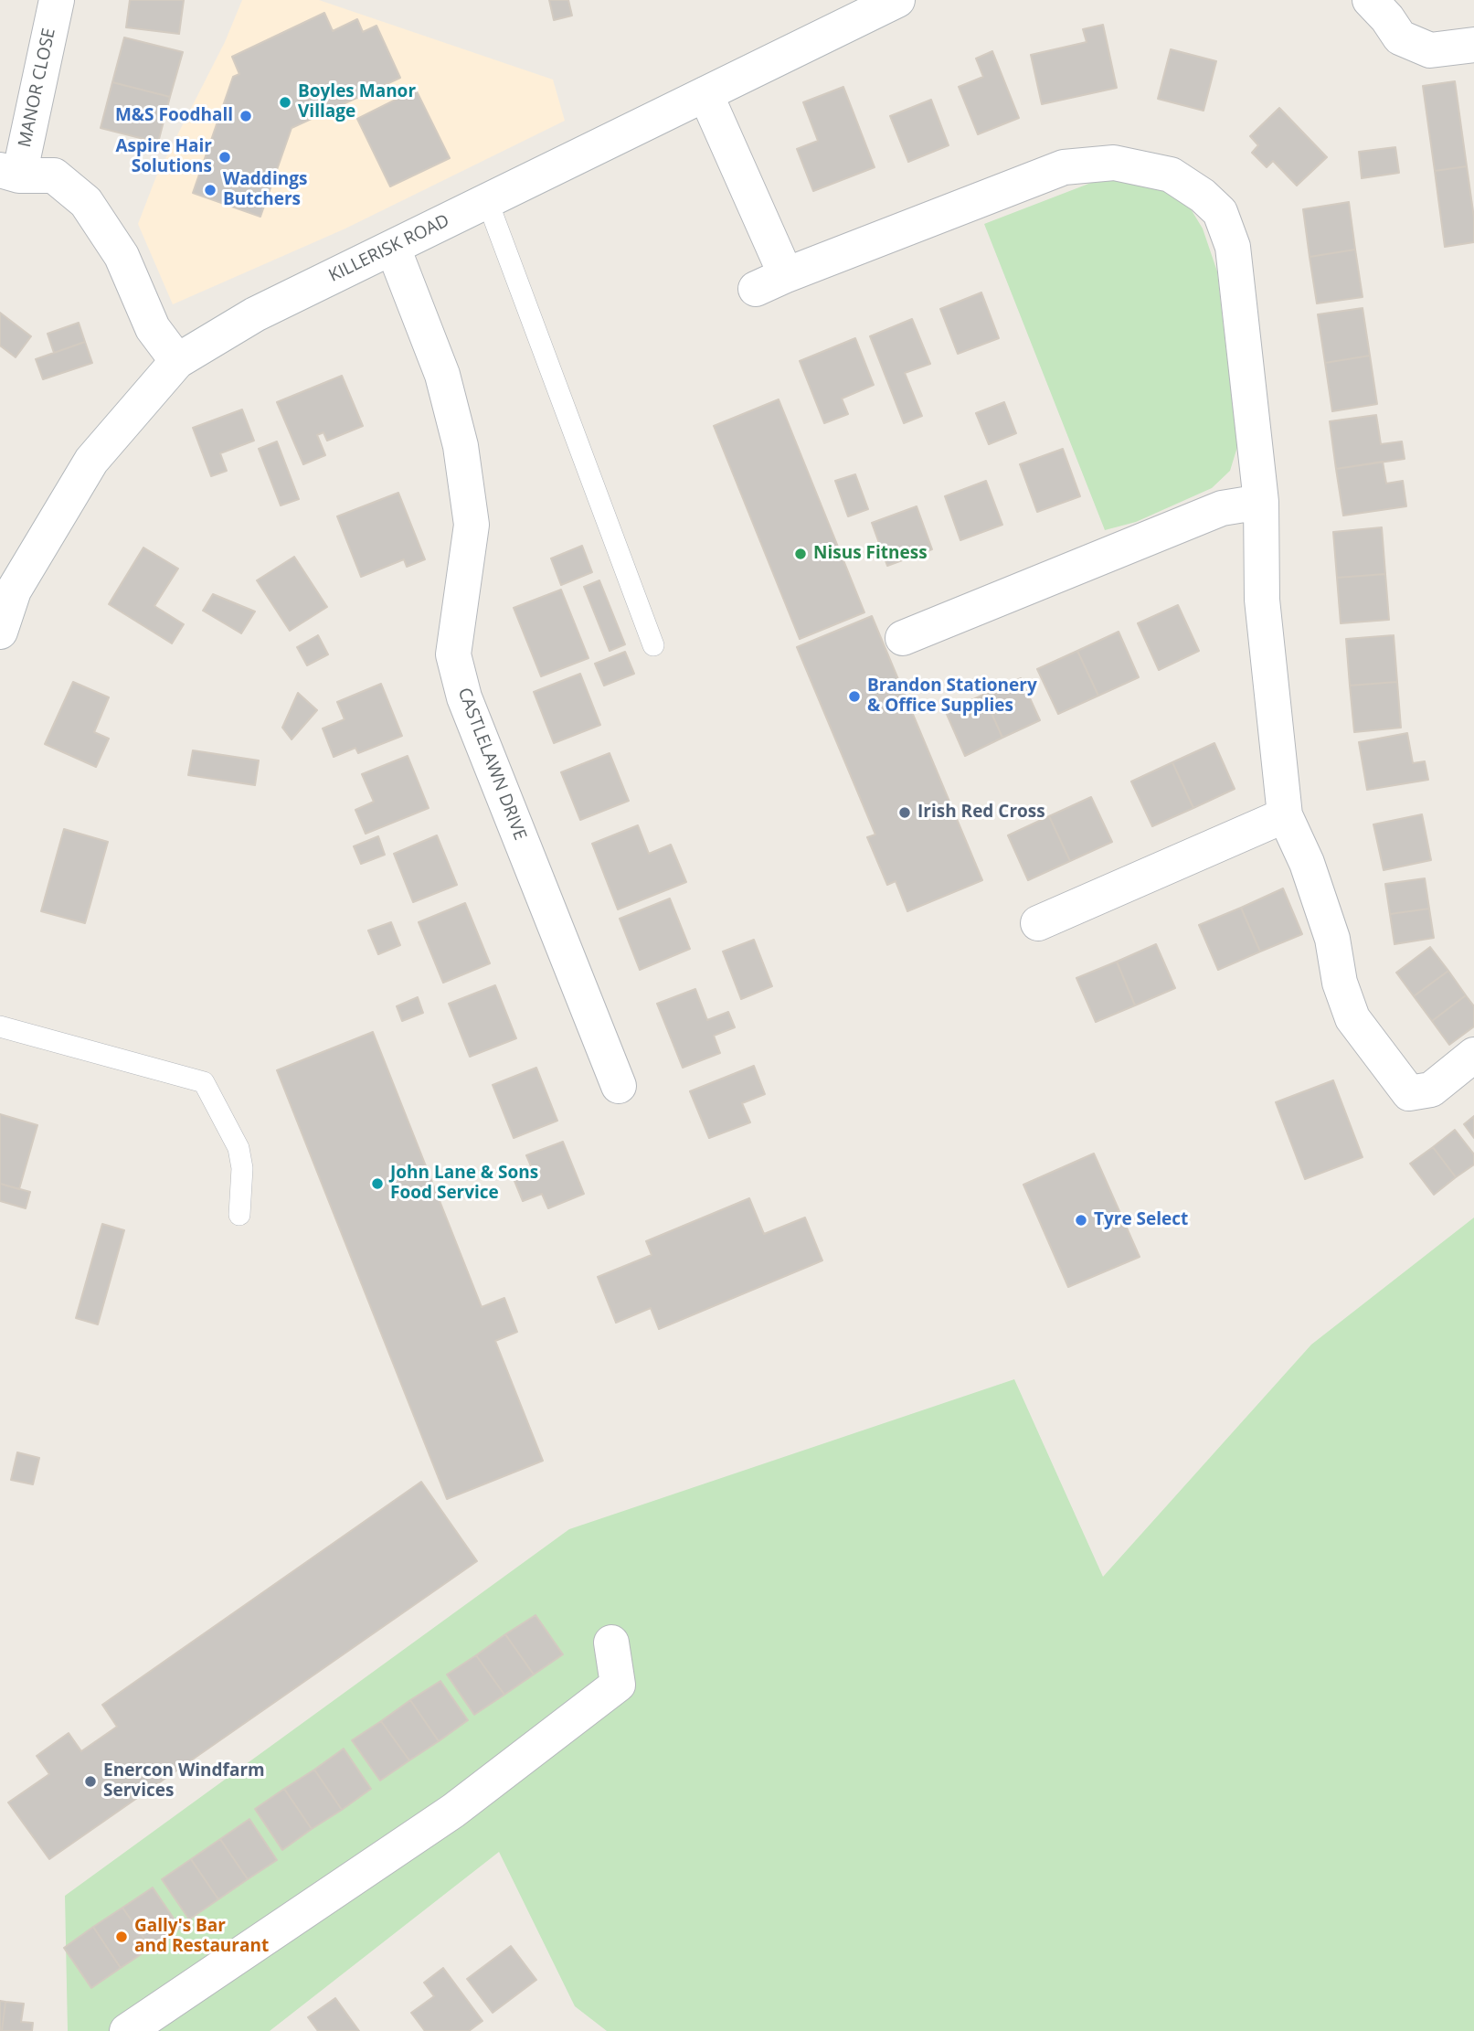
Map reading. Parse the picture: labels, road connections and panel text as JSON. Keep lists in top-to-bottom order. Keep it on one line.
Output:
{"streets":{"street":["MANOR CLOSE","KILLERISK ROAD","CASTLELAWN DRIVE"]},"crossings":[["KILLERISK ROAD","CASTLELAWN DRIVE"]],"places":["Boyles Manor Village","M&S Foodhall","Aspire Hair Solutions","Waddings Butchers","Nisus Fitness","Brandon Stationery & Office Supplies","Irish Red Cross","John Lane & Sons Food Service","Tyre Select","Enercon Windfarm Services","Gally's Bar and Restaurant"]}
